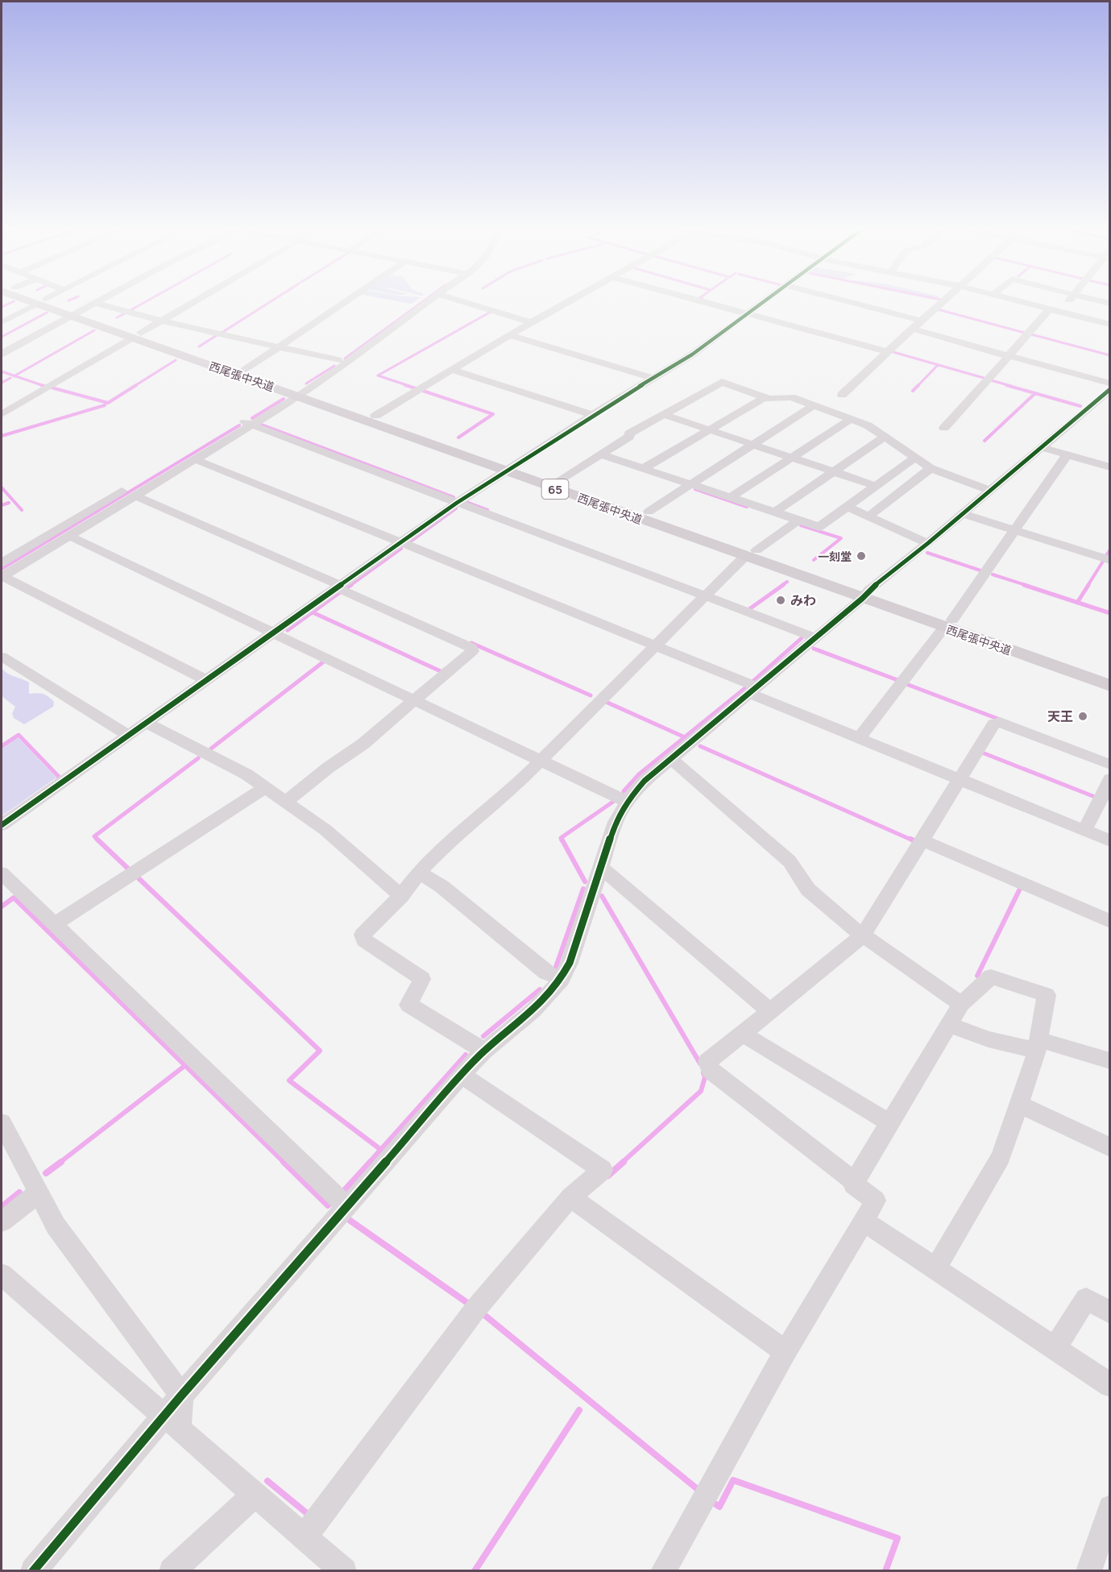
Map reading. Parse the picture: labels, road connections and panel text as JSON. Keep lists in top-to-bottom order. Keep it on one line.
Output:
{"streets":{"main road":["西尾張中央道","65"]},"places":["一刻堂","みわ","天王"]}
